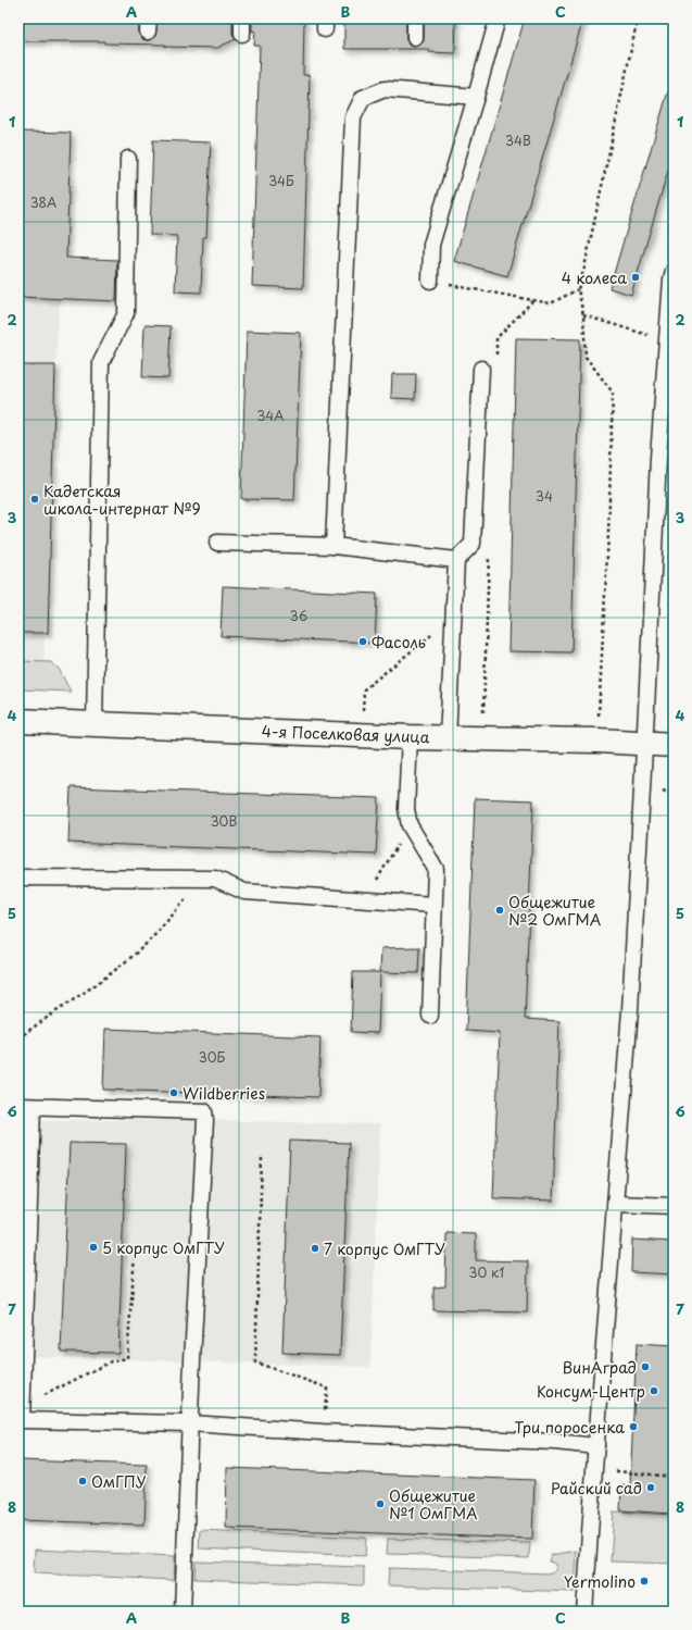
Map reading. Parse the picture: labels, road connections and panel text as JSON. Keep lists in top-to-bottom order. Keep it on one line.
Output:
{"streets":{"street":["4-я Поселковая улица"]},"places":["4 колеса","Кадетская школа-интернат №9","Фасоль","Общежитие №2 ОмГМА","Wildberries","5 корпус ОмГТУ","7 корпус ОмГТУ","ВинАград","Консум-Центр","Три поросенка","ОмГПУ","Райский сад","Общежитие №1 ОмГМА","Yermolino"],"house_numbers":["34В","34Б","38А","34А","34","36","30В","30Б","30 к1"],"grid":{"columns":["A","B","C"],"rows":["1","2","3","4","5","6","7","8"]}}
